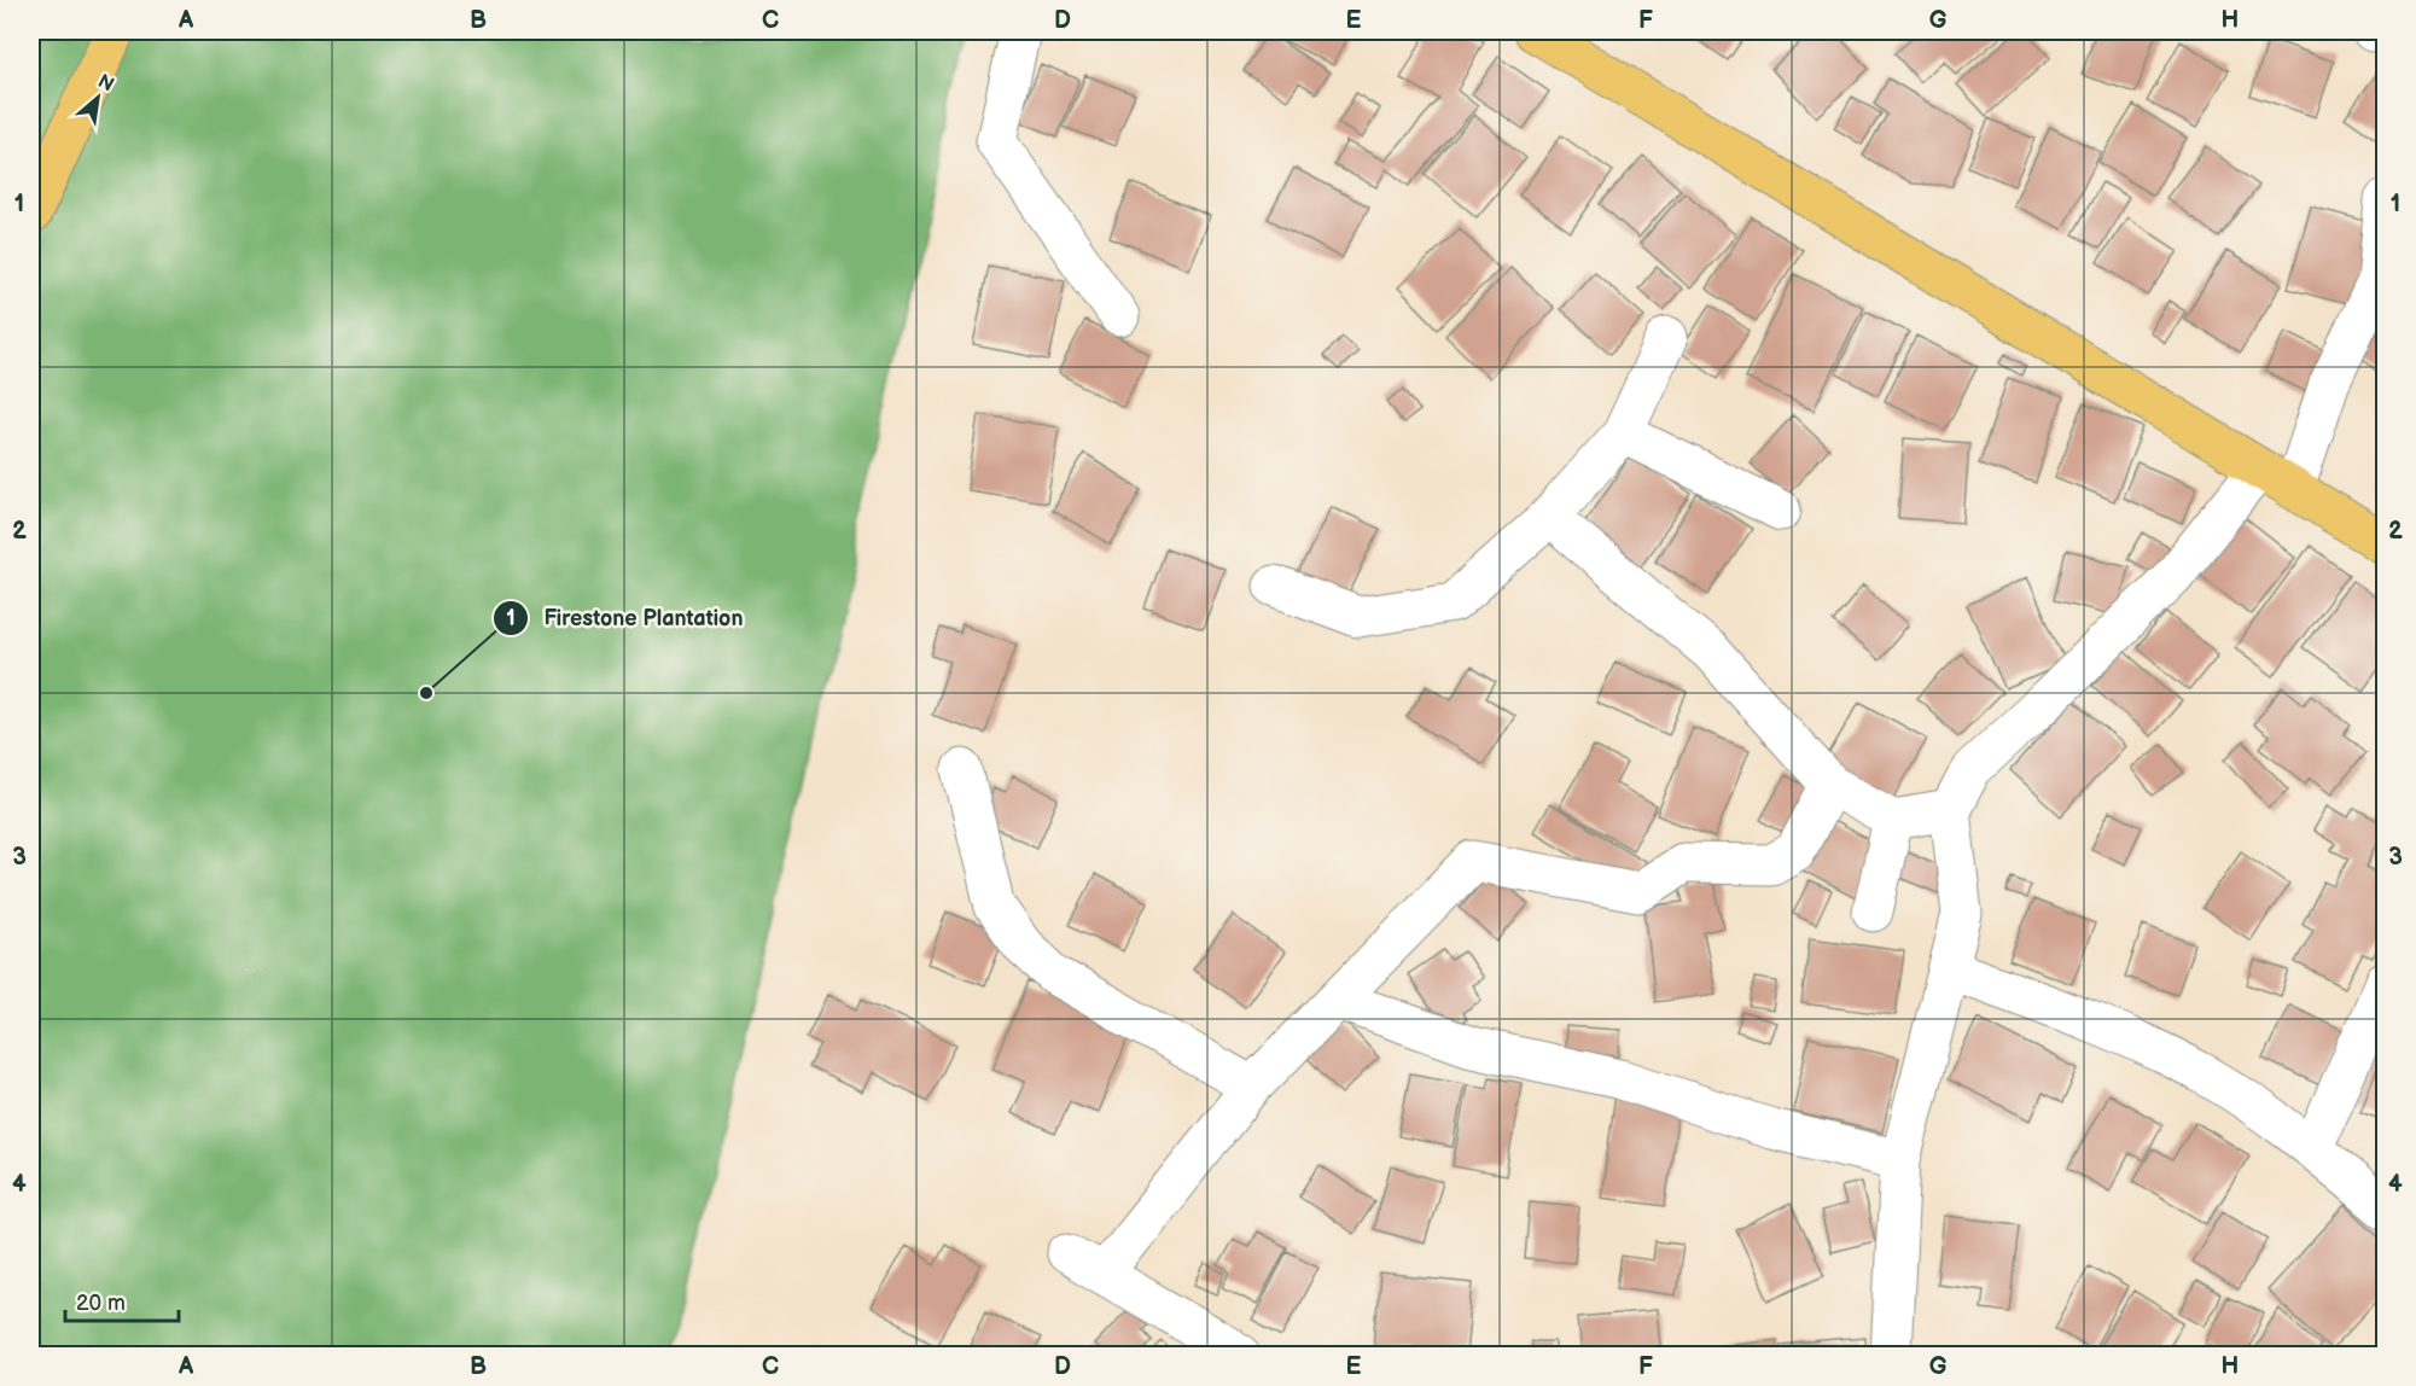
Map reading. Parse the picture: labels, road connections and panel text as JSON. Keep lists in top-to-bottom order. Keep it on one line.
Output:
{"places":["Firestone Plantation"],"scale_bar":"20 m","north":"top right","grid":{"columns":["A","B","C","D","E","F","G","H"],"rows":["1","2","3","4"]}}
